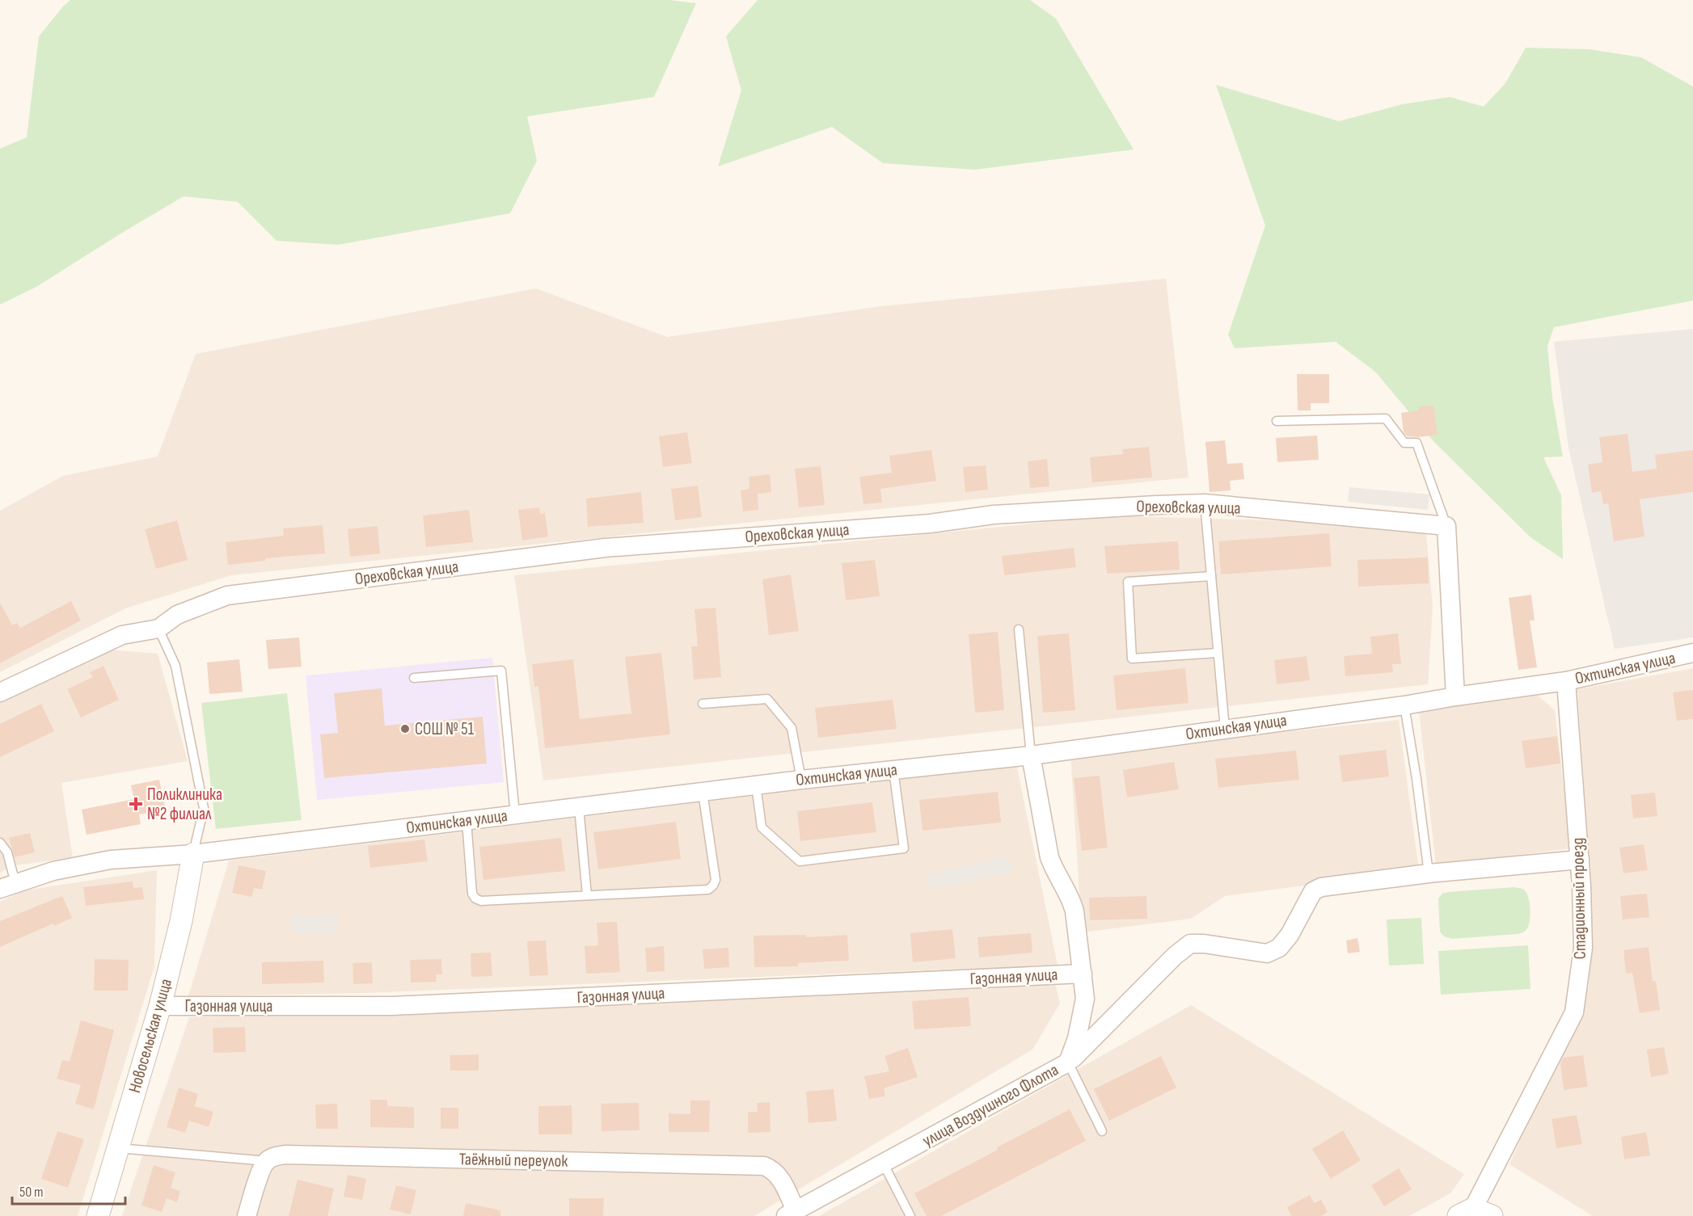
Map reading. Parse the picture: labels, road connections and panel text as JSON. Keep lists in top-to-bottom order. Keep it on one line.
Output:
{"streets":{"street":["Ореховская улица","Охтинская улица","Стадионный проезд","Газонная улица","Новосельская улица","улица Воздушного Флота","Таёжный переулок"]},"crossings":[["Охтинская улица","Стадионный проезд"],["Охтинская улица","Новосельская улица"],["Охтинская улица","улица Воздушного Флота"],["Газонная улица","Новосельская улица"],["Газонная улица","улица Воздушного Флота"],["улица Воздушного Флота","Таёжный переулок"]],"places":{"other":["СОШ № 51"],"health":["Поликлиника №2 филиал"]},"scale_bar":"50 m"}
